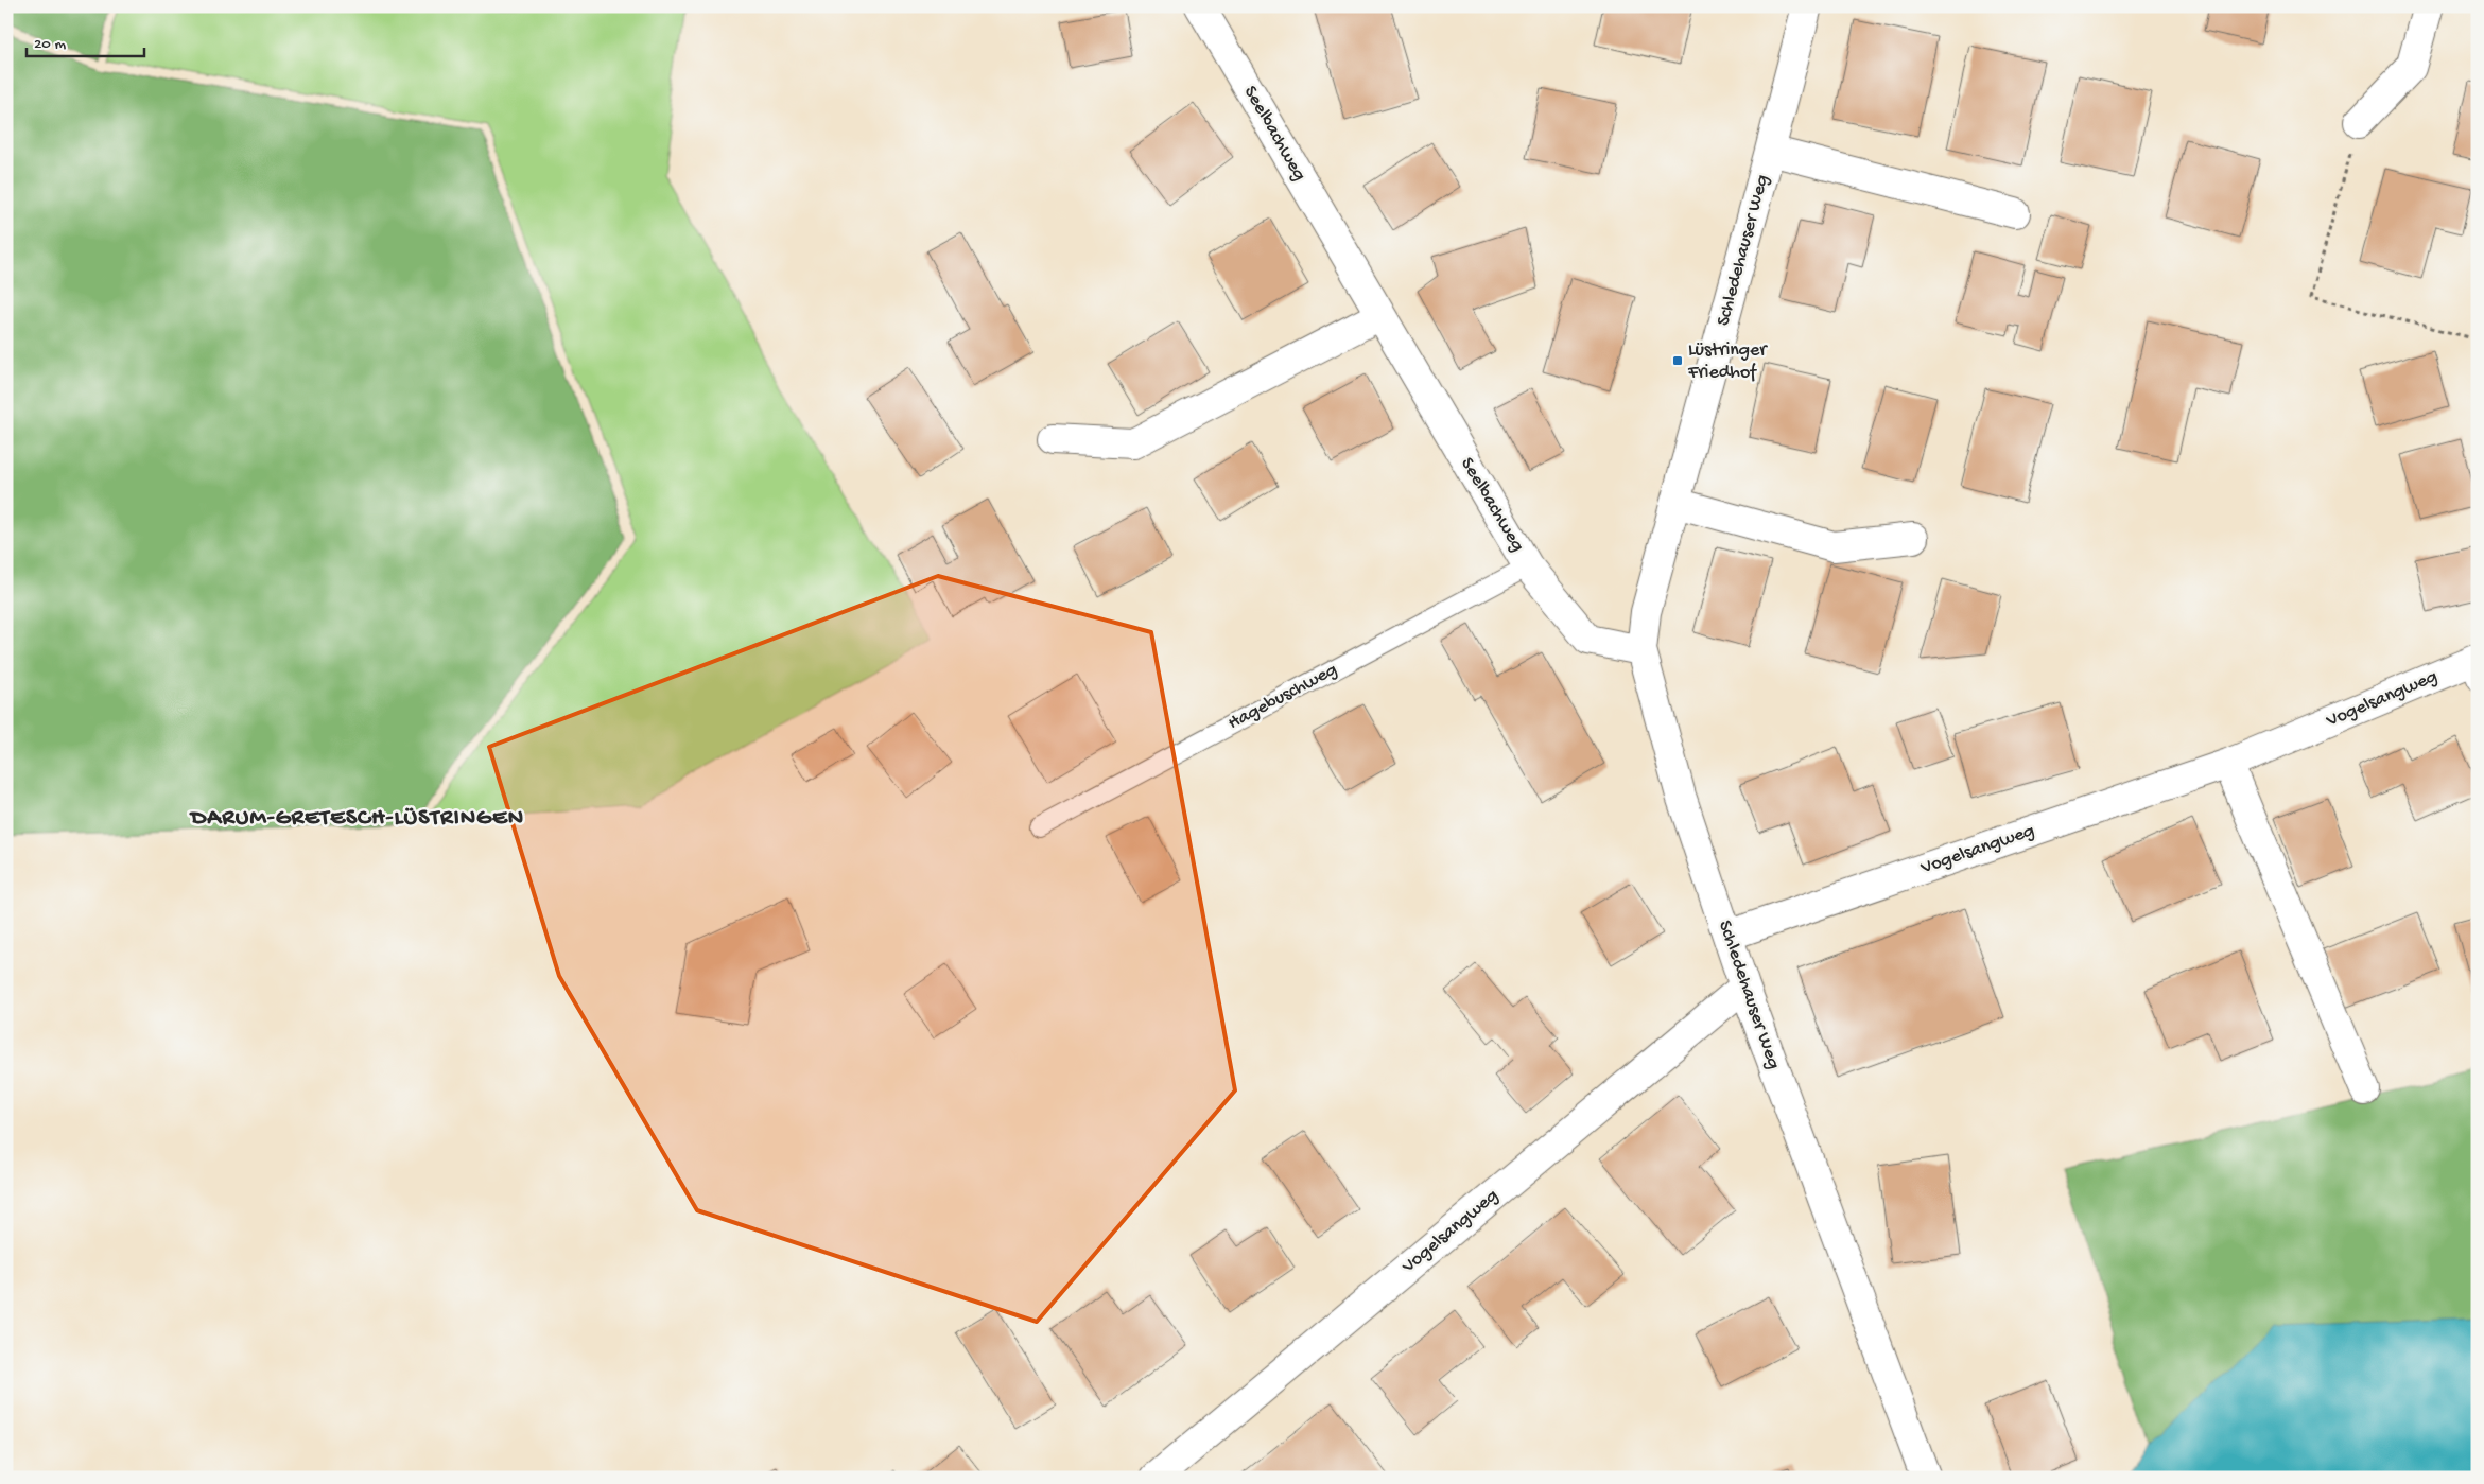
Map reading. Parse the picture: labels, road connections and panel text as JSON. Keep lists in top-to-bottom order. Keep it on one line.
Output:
{"streets":{"street":["Seelbachweg","Schledehauser Weg","Vogelsangweg"],"lane":["Hagebuschweg"]},"crossings":[["Seelbachweg","Schledehauser Weg"],["Seelbachweg","Hagebuschweg"],["Schledehauser Weg","Vogelsangweg"]],"districts":["DARUM-GRETESCH-LÜSTRINGEN"],"places":{"transit":["Lüstringer Friedhof"]},"scale_bar":"20 m"}
